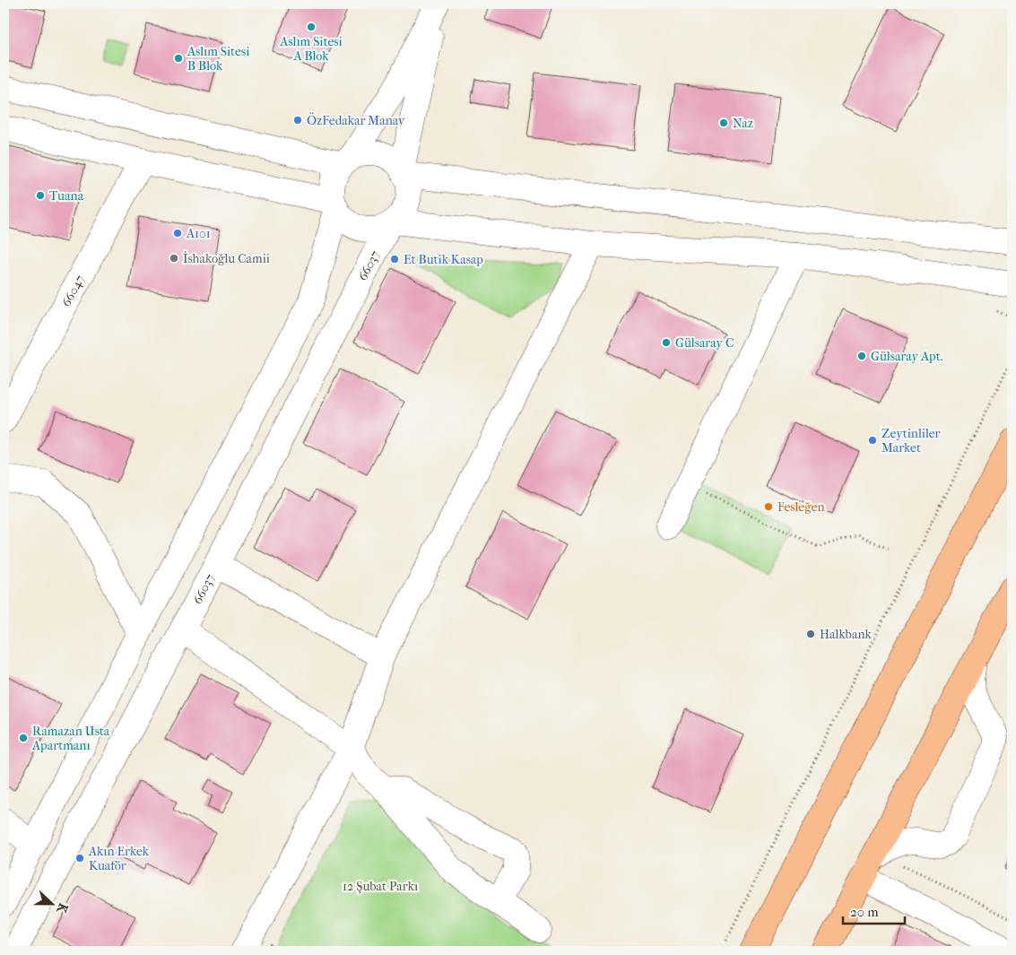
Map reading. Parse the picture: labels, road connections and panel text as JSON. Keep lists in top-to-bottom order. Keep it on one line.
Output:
{"streets":{"street":["66037","66047"]},"parks":["12 Şubat Parkı"],"places":["Aslım Sitesi A Blok","Aslım Sitesi B Blok","ÖzFedakar Manav","Naz","Tuana","A101","İshakoğlu Camii","Et Butik Kasap","Gülsaray C","Gülsaray Apt.","Zeytinliler Market","Fesleğen","Halkbank","Ramazan Usta Apartmanı","Akın Erkek Kuaför"],"scale_bar":"20 m","north":"right"}
